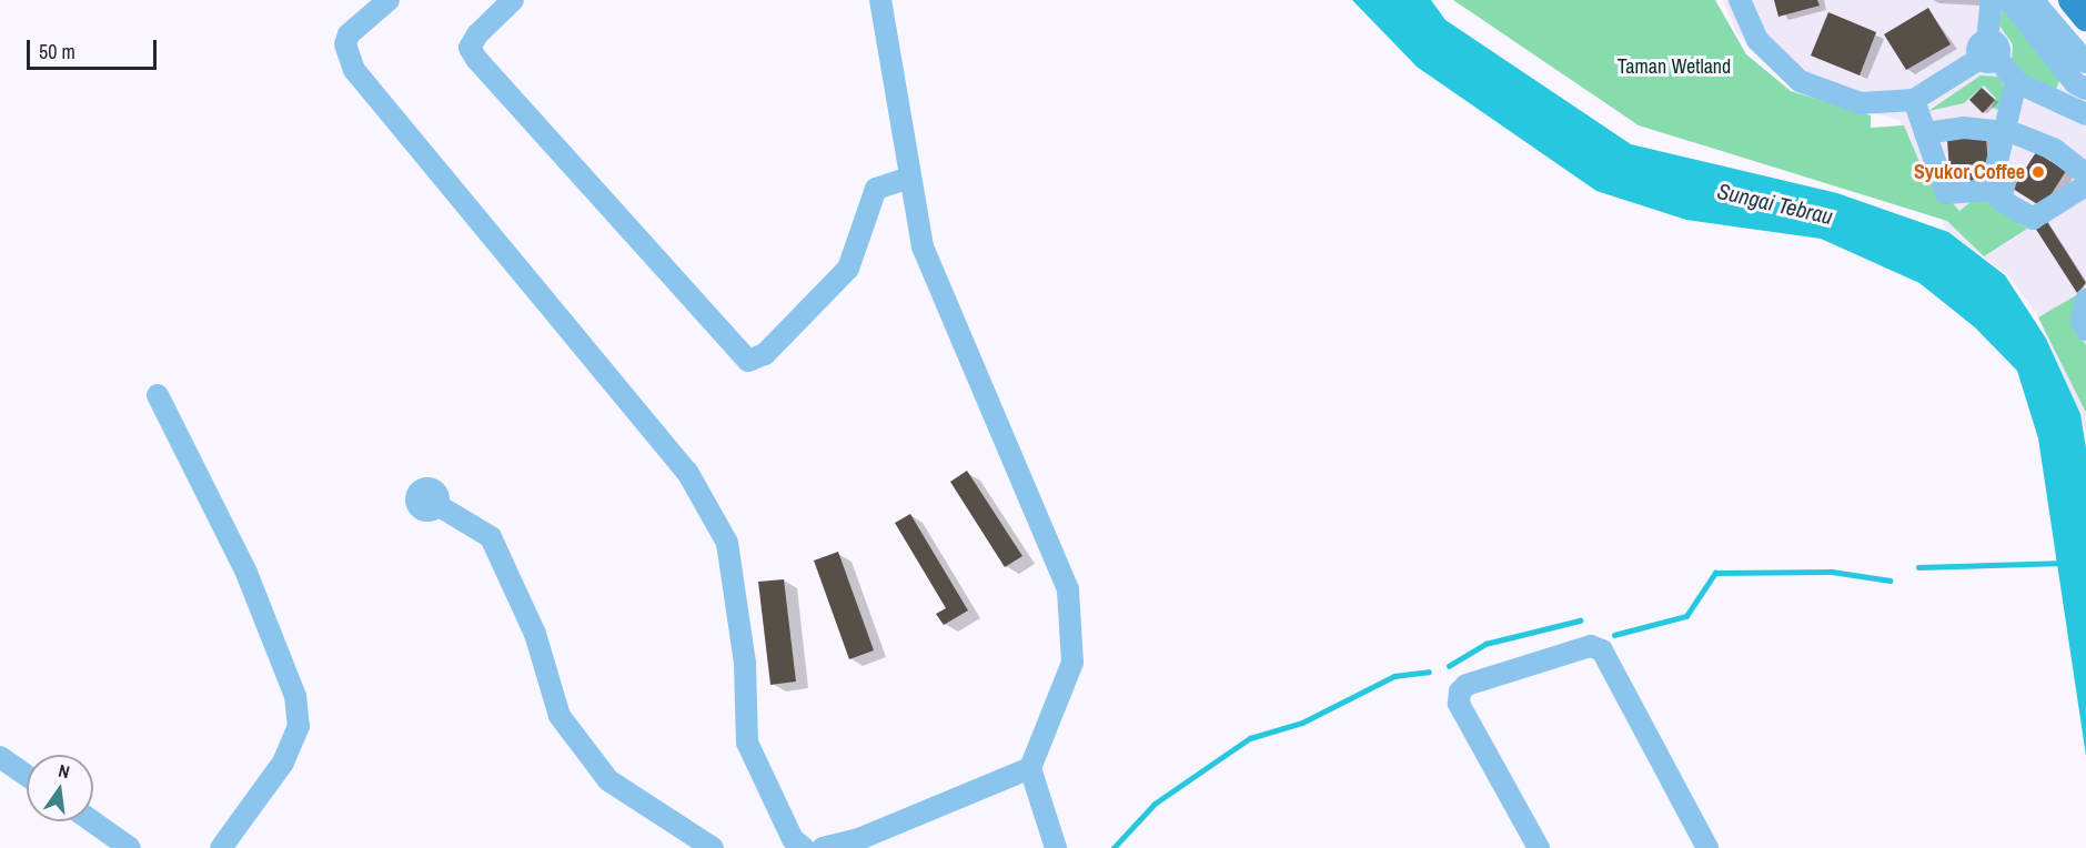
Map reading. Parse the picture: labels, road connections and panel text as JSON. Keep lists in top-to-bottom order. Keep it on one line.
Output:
{"water":["Sungai Tebrau"],"parks":["Taman Wetland"],"places":["Syukor Coffee"],"scale_bar":"50 m","north":"top"}
